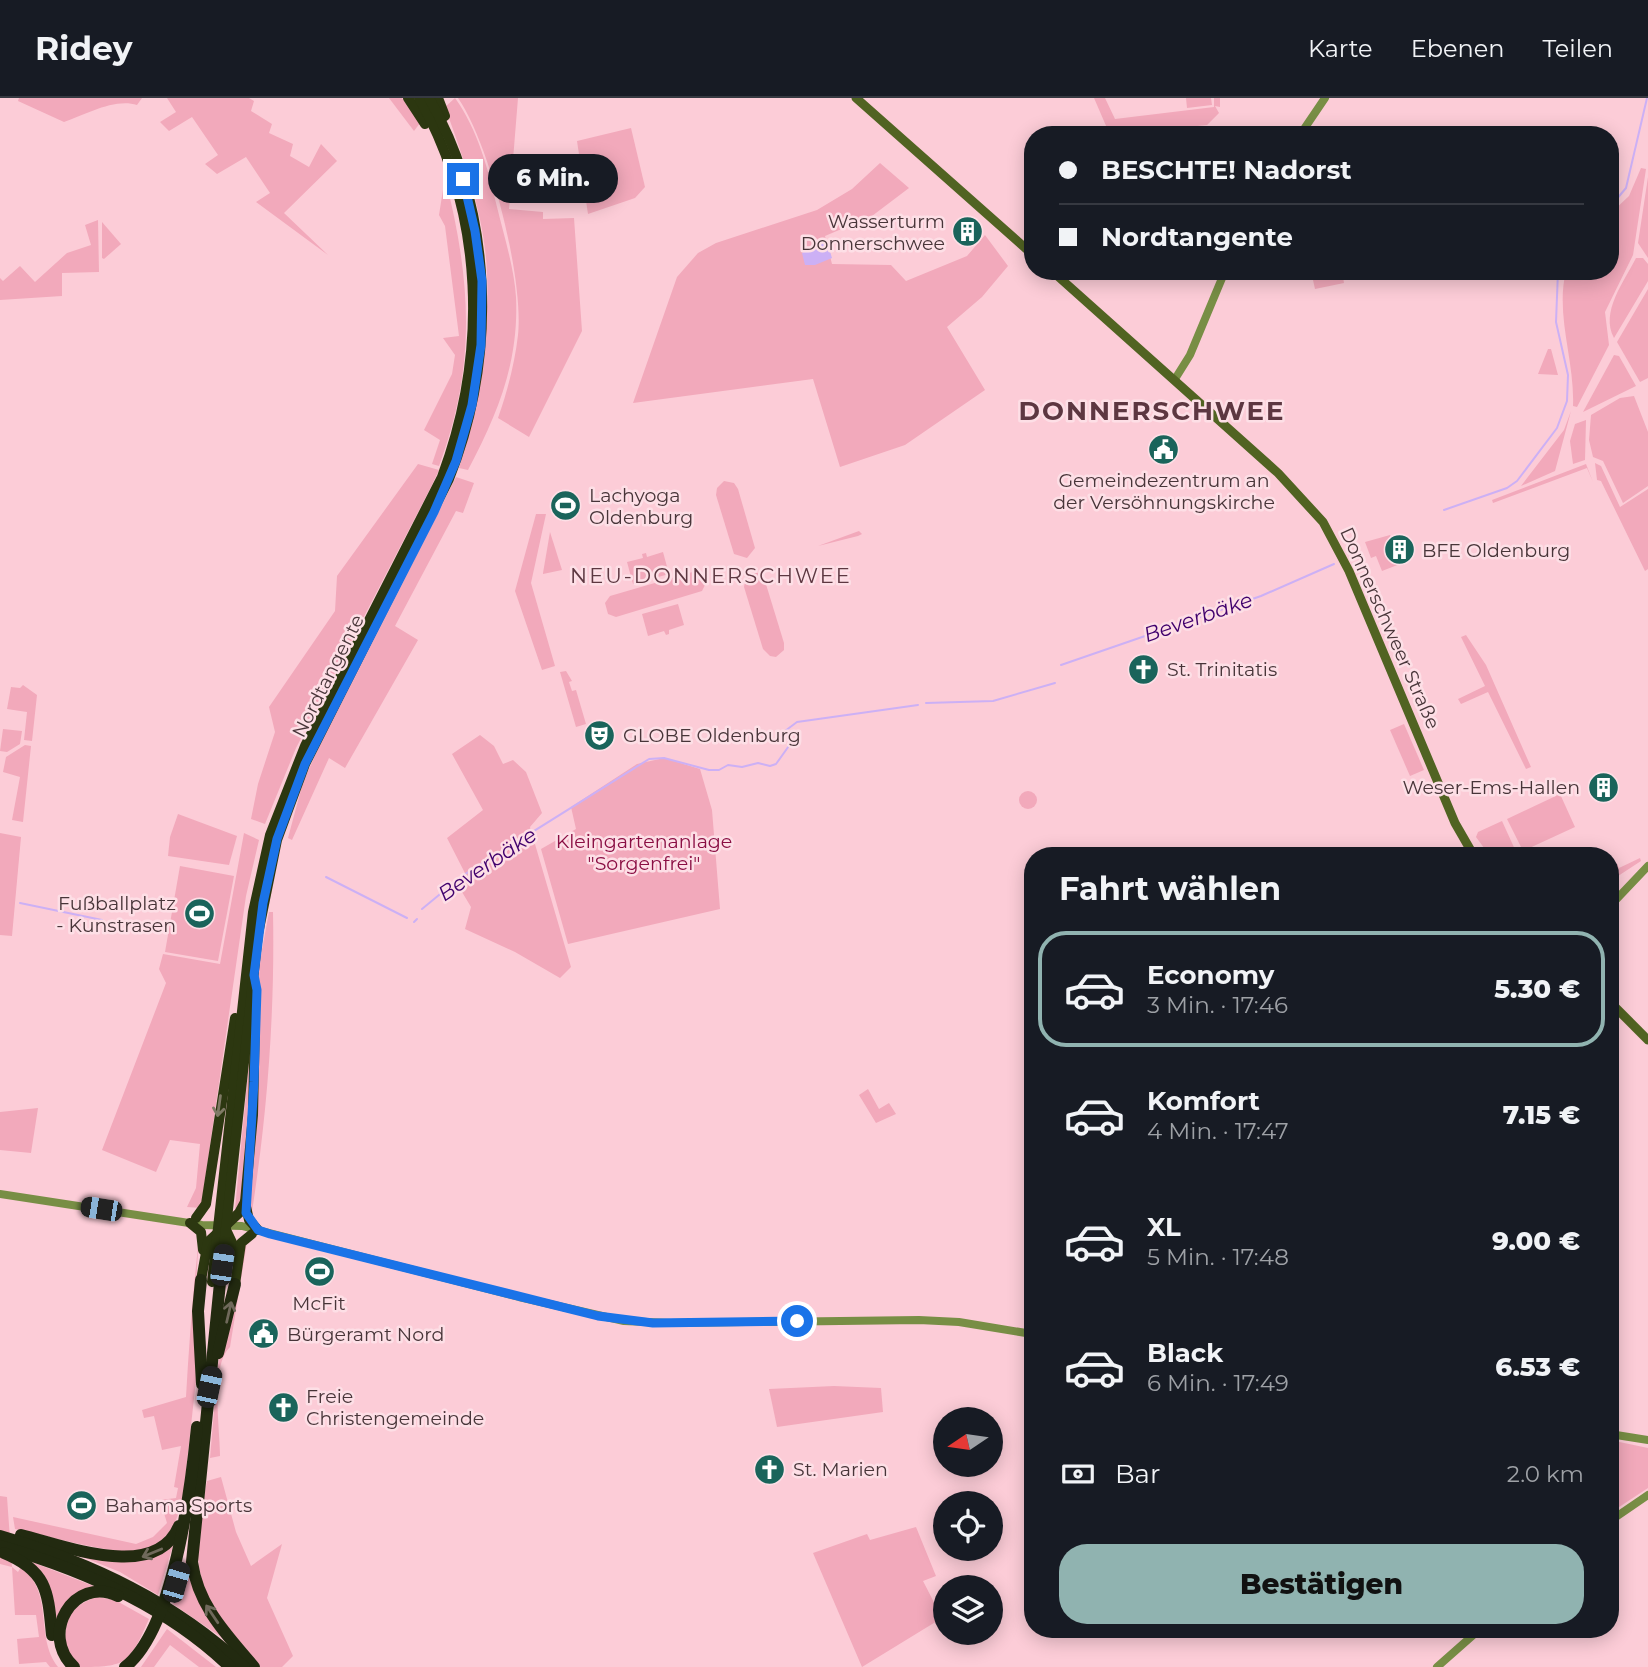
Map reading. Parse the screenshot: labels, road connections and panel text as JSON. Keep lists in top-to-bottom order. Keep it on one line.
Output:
{"streets":{"highway":["Nordtangente"],"main road":["Donnerschweer Straße"]},"districts":["DONNERSCHWEE","NEU-DONNERSCHWEE"],"water":["Beverbäke"],"parks":["Kleingartenanlage \"Sorgenfrei\""],"places":{"building":["Wasserturm Donnerschwee","BFE Oldenburg","Weser-Ems-Hallen"],"public building":["Gemeindezentrum an der Versöhnungskirche","Bürgeramt Nord"],"sports":["Lachyoga Oldenburg","Fußballplatz - Kunstrasen","McFit","Bahama Sports"],"church":["St. Trinitatis","Freie Christengemeinde","St. Marien"],"theatre":["GLOBE Oldenburg"]},"north":"left","page":{"header":"Ridey","nav":["Karte","Ebenen","Teilen"],"banner":["BESCHTE! Nadorst","Nordtangente"],"bubble":"6 Min.","heading":"Fahrt wählen","list":[{"name":"Economy","note":"3 Min. · 17:46","value":"5.30 €"},{"name":"Komfort","note":"4 Min. · 17:47","value":"7.15 €"},{"name":"XL","note":"5 Min. · 17:48","value":"9.00 €"},{"name":"Black","note":"6 Min. · 17:49","value":"6.53 €"}],"pay":["Bar","2.0 km"],"buttons":"Bestätigen"}}
